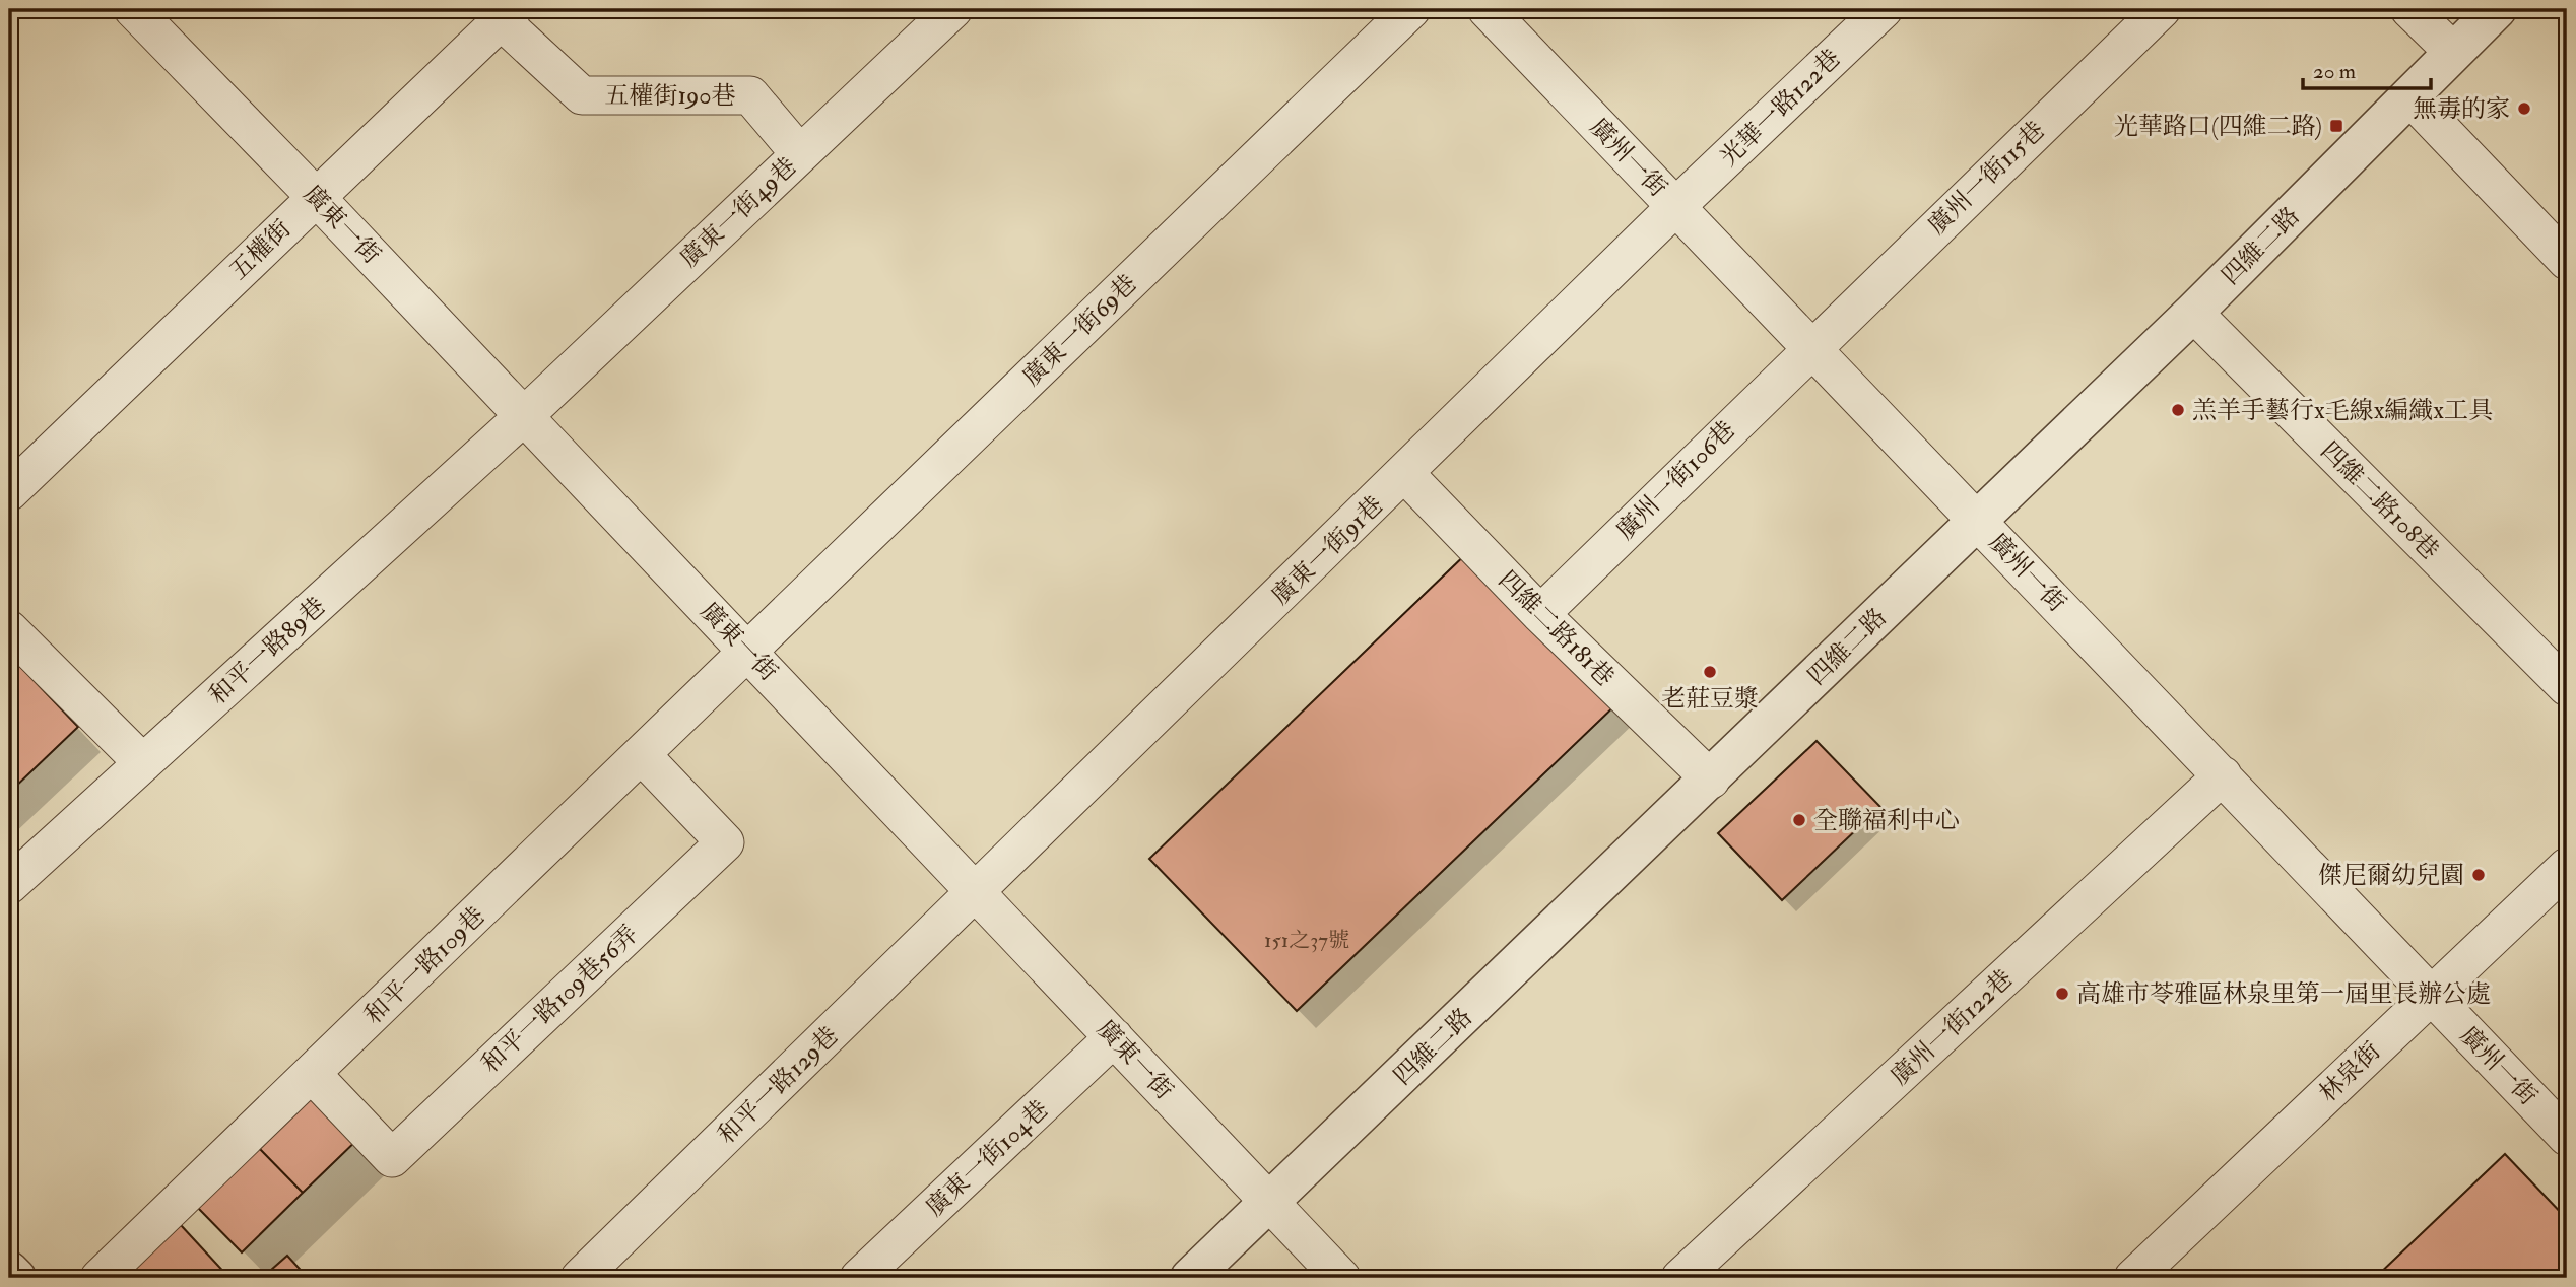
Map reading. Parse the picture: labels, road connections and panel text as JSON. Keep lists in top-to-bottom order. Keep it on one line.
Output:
{"streets":{"street":["五權街190巷","光華一路122巷","廣州一街","廣州一街115巷","廣東一街49巷","廣東一街","四維二路","五權街","廣東一街69巷","廣州一街106巷","四維二路108巷","廣東一街91巷","四維二路181巷","和平一路89巷","和平一路109巷","和平一路109巷56弄","廣州一街122巷","林泉街","和平一路129巷","廣東一街104巷"]},"crossings":[["五權街190巷","廣東一街49巷"],["五權街190巷","五權街"],["光華一路122巷","廣州一街"],["光華一路122巷","廣東一街91巷"],["廣州一街","廣州一街115巷"],["廣州一街","四維二路"],["廣州一街","廣州一街106巷"],["廣州一街","廣東一街91巷"],["廣州一街","廣州一街122巷"],["廣州一街","林泉街"],["廣州一街115巷","廣州一街106巷"],["廣東一街49巷","廣東一街"],["廣東一街49巷","和平一路89巷"],["廣東一街","四維二路"],["廣東一街","五權街"],["廣東一街","廣東一街69巷"],["廣東一街","廣東一街91巷"],["廣東一街","和平一路89巷"],["廣東一街","和平一路109巷"],["廣東一街","和平一路129巷"],["廣東一街","廣東一街104巷"],["四維二路","四維二路108巷"],["四維二路","四維二路181巷"],["廣東一街69巷","和平一路109巷"],["廣州一街106巷","四維二路181巷"],["廣東一街91巷","四維二路181巷"],["廣東一街91巷","和平一路129巷"],["和平一路109巷","和平一路109巷56弄"]],"places":{"other":["無毒的家","羔羊手藝行x毛線x編織x工具","老莊豆漿","全聯福利中心","傑尼爾幼兒園","高雄市苓雅區林泉里第一屆里長辦公處"],"transit":["光華路口(四維二路)"]},"house_numbers":["151之37號"],"scale_bar":"20 m"}
